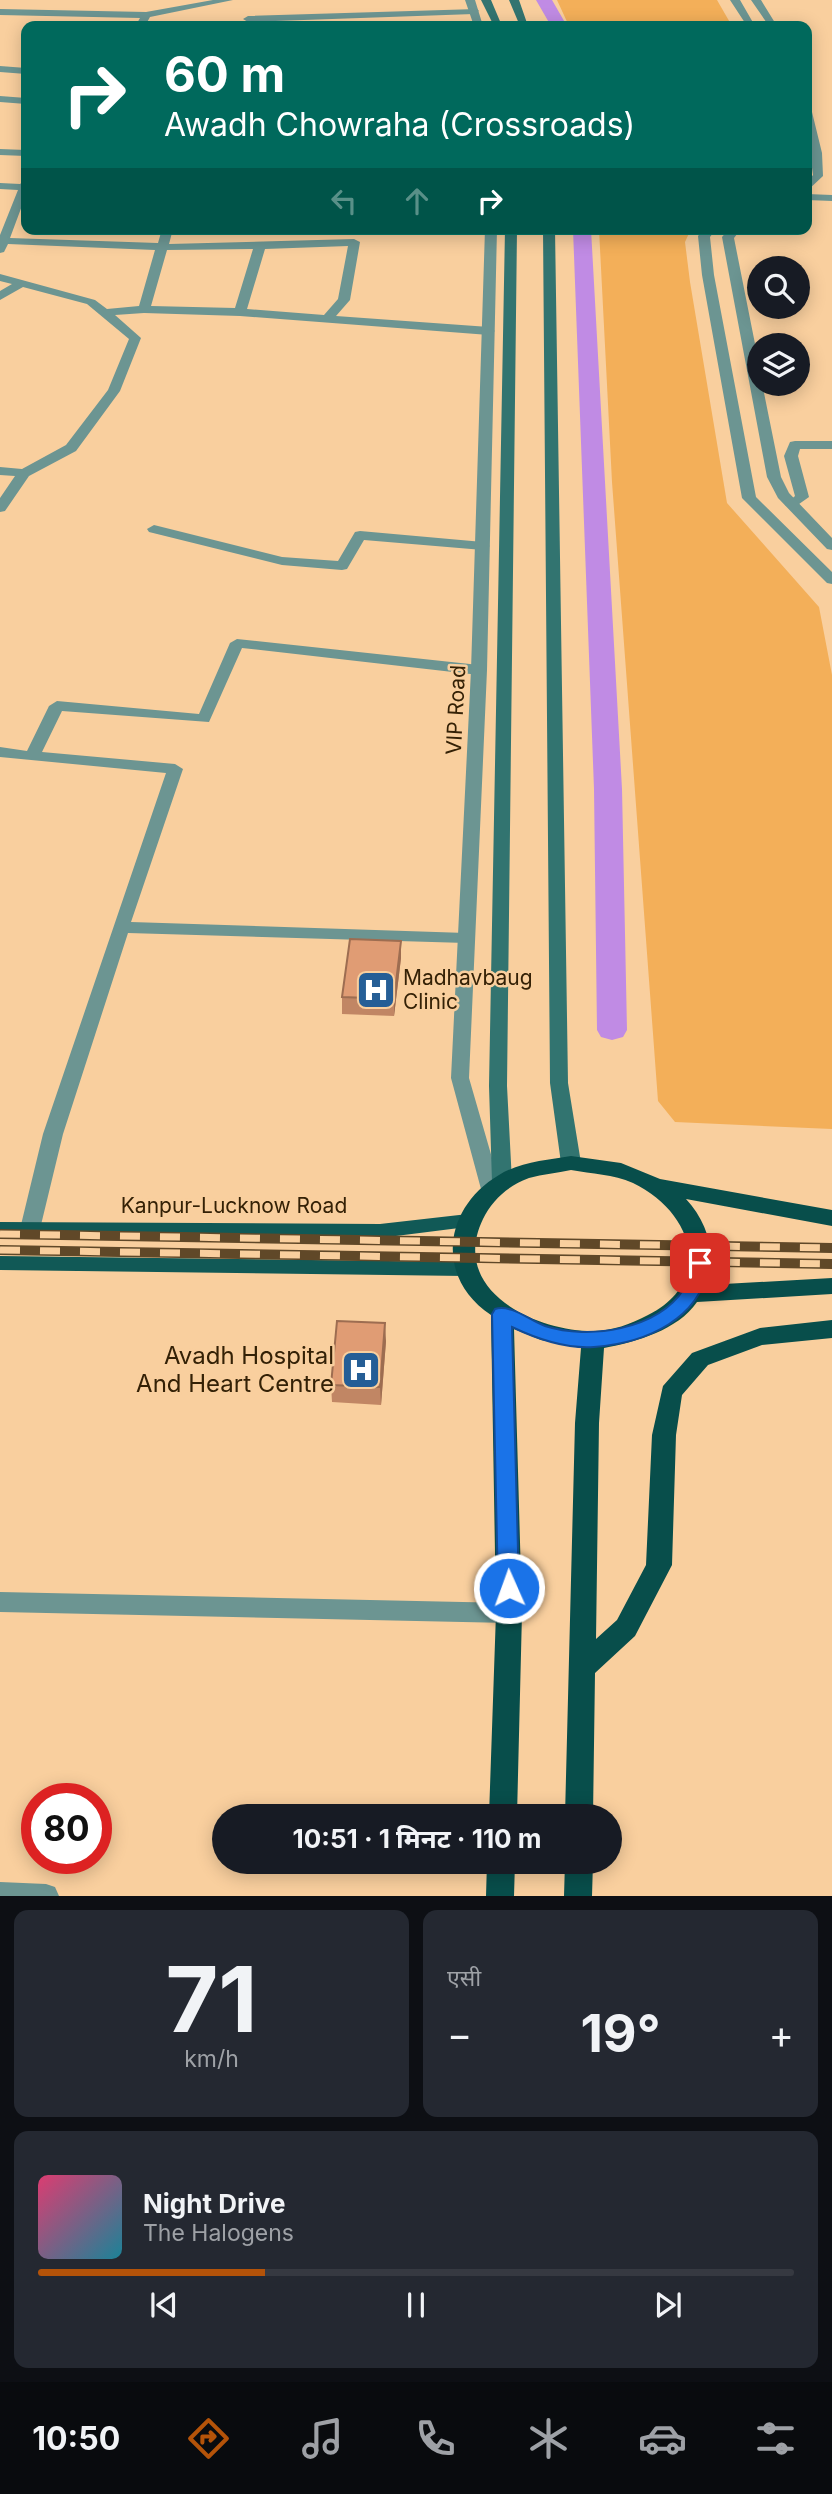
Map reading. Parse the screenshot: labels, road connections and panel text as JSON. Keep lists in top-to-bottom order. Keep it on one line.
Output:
{"streets":{"main road":["Kanpur-Lucknow Road"],"street":["VIP Road"]},"crossings":[["VIP Road","Kanpur-Lucknow Road"]],"places":{"hospital":["Madhavbaug Clinic","Avadh Hospital And Heart Centre"]},"page":{"turn":["60 m","Awadh Chowraha (Crossroads)"],"limit":"80","trip":"10:51 · 1 मिनट · 110 m","tile":[["71","km/h"],"एसी"],"heat":["−","19°","+"],"song":["Night Drive","The Halogens"],"tabs":"10:50"}}
